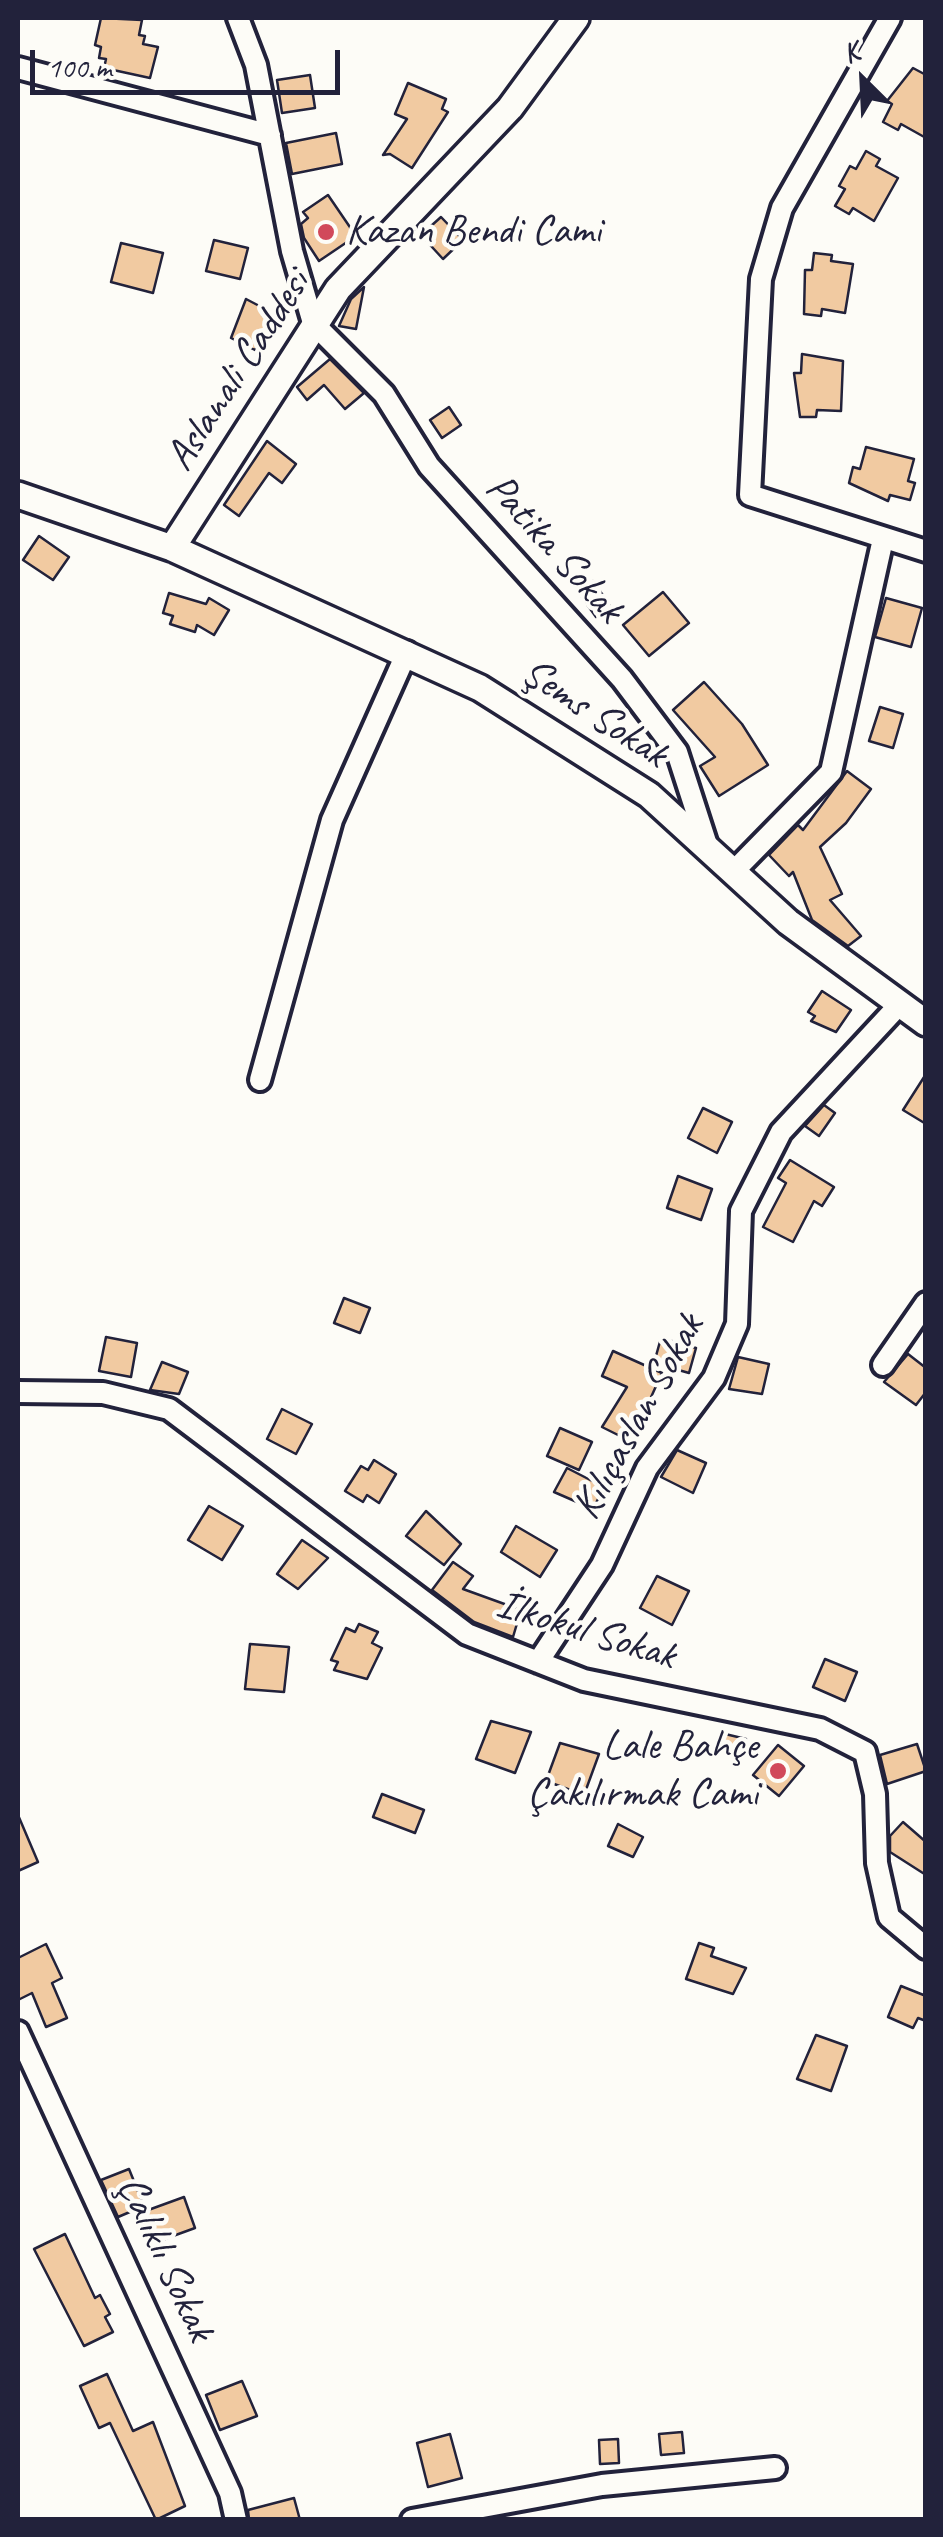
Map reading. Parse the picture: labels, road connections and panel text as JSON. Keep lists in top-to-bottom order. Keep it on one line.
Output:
{"streets":{"street":["Aslanali Caddesi","Patika Sokak","Şems Sokak","Kılıçaslan Sokak","İlkokul Sokak","Çalıklı Sokak"]},"crossings":[["Aslanali Caddesi","Patika Sokak"],["Aslanali Caddesi","Şems Sokak"],["Patika Sokak","Şems Sokak"],["Şems Sokak","Kılıçaslan Sokak"],["Kılıçaslan Sokak","İlkokul Sokak"]],"places":["Kazan Bendi Cami","Lale Bahçe Çakılırmak Cami"],"scale_bar":"100 m","north":"top left"}
